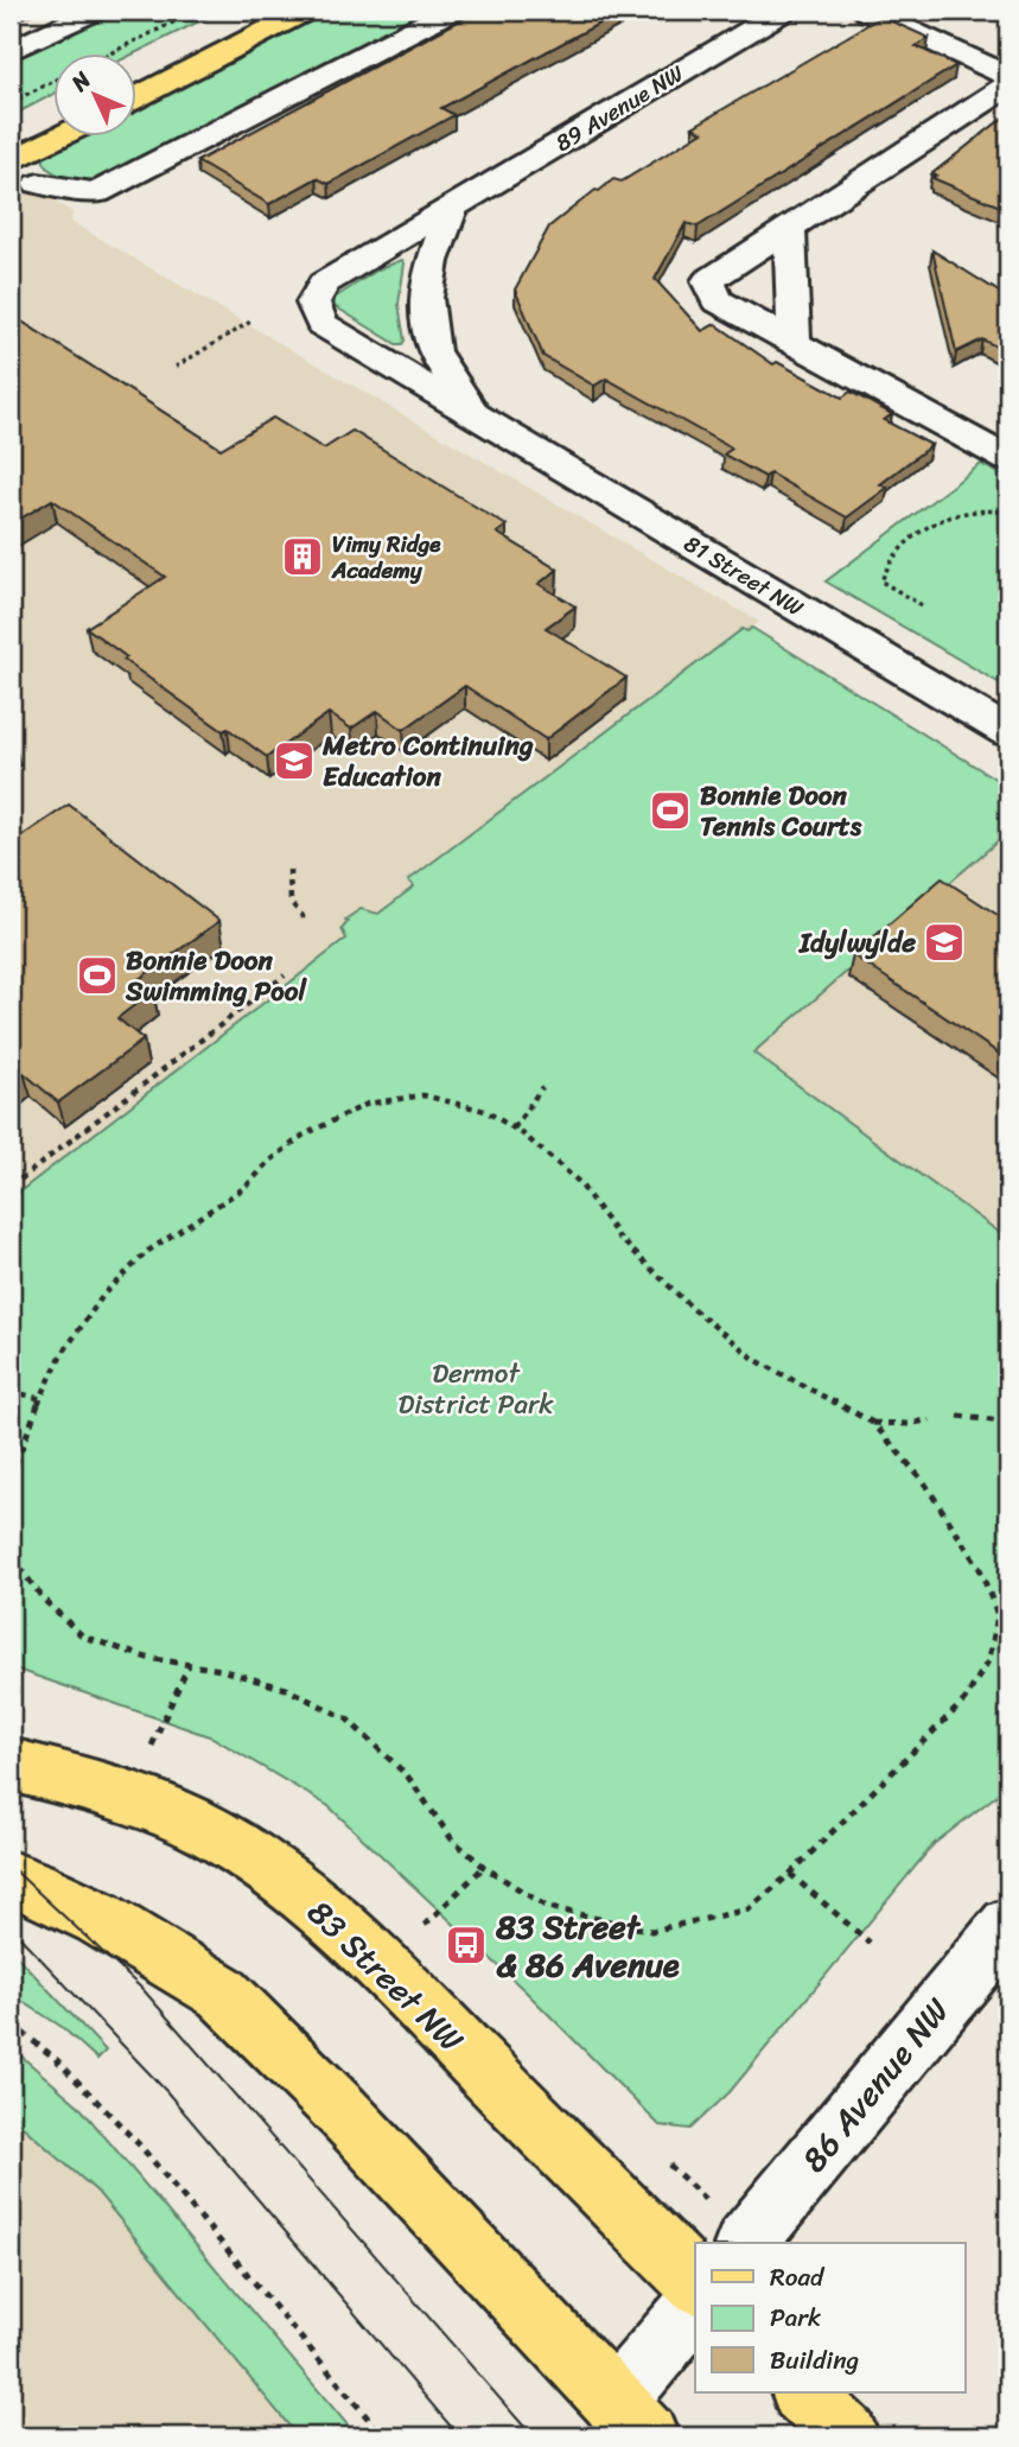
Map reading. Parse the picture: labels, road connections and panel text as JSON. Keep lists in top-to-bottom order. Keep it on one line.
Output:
{"streets":{"main road":["83 Street NW"],"street":["89 Avenue NW","81 Street NW","86 Avenue NW"]},"crossings":[["89 Avenue NW","81 Street NW"]],"parks":["Dermot District Park"],"places":{"building":["Vimy Ridge Academy"],"school or university":["Metro Continuing Education","Idylwylde"],"sports":["Bonnie Doon Tennis Courts","Bonnie Doon Swimming Pool"],"bus stop":["83 Street & 86 Avenue"]},"legend":["Road","Park","Building"],"north":"top left"}
